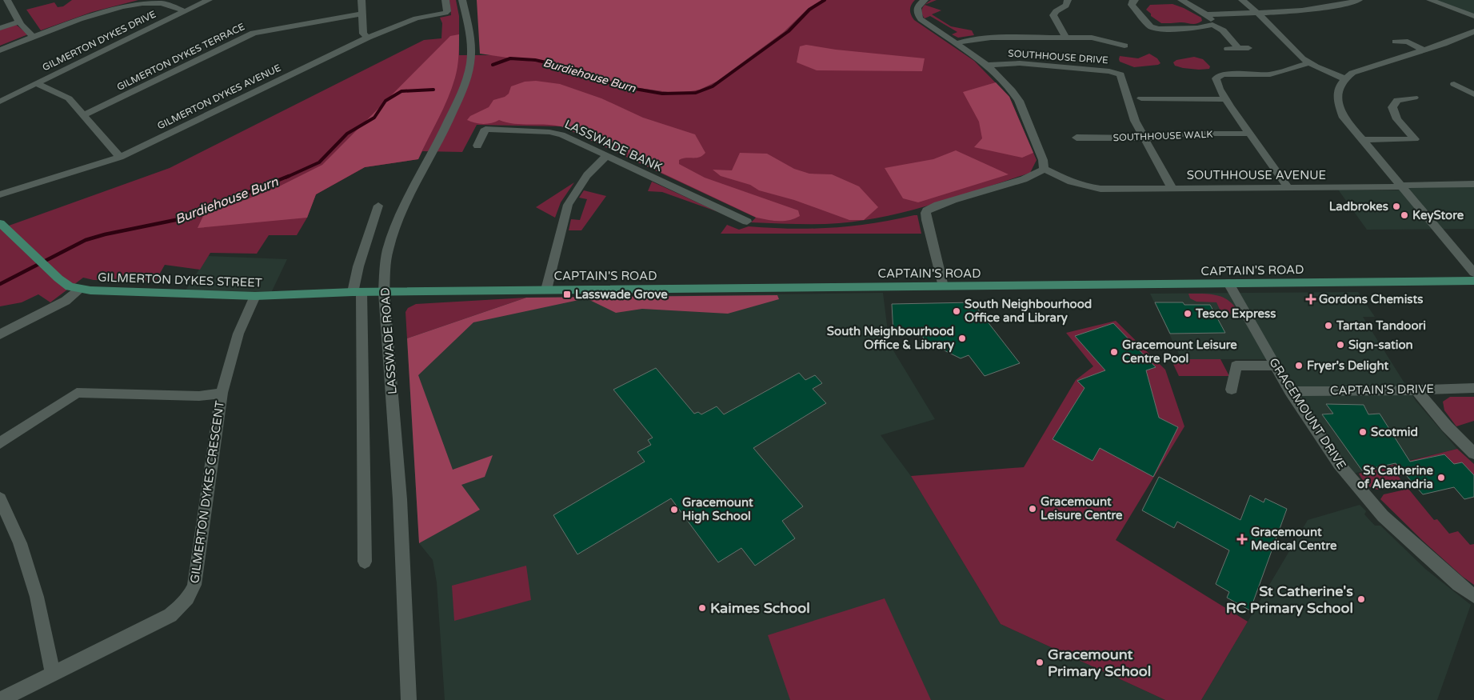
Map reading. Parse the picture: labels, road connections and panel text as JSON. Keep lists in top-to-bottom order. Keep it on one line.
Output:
{"streets":{"main road":["CAPTAIN'S ROAD","GILMERTON DYKES STREET"],"street":["GILMERTON DYKES DRIVE","GILMERTON DYKES TERRACE","SOUTHHOUSE DRIVE","GILMERTON DYKES AVENUE","SOUTHHOUSE WALK","LASSWADE BANK","SOUTHHOUSE AVENUE","LASSWADE ROAD","CAPTAIN'S DRIVE","GRACEMOUNT DRIVE","GILMERTON DYKES CRESCENT"]},"crossings":[["SOUTHHOUSE DRIVE","SOUTHHOUSE WALK"],["SOUTHHOUSE DRIVE","SOUTHHOUSE AVENUE"],["CAPTAIN'S ROAD","GILMERTON DYKES STREET"],["CAPTAIN'S ROAD","LASSWADE ROAD"],["CAPTAIN'S ROAD","GRACEMOUNT DRIVE"],["GILMERTON DYKES STREET","LASSWADE ROAD"],["GILMERTON DYKES STREET","GILMERTON DYKES CRESCENT"],["CAPTAIN'S DRIVE","GRACEMOUNT DRIVE"]],"water":["Burdiehouse Burn"],"places":{"other":["Ladbrokes","KeyStore","South Neighbourhood Office and Library","Tesco Express","Tartan Tandoori","South Neighbourhood Office & Library","Sign-sation","Gracemount Leisure Centre Pool","Fryer's Delight","Scotmid","St Catherine of Alexandria","Gracemount Leisure Centre","Gracemount High School","St Catherine's RC Primary School","Kaimes School","Gracemount Primary School"],"transit":["Lasswade Grove"],"health":["Gordons Chemists","Gracemount Medical Centre"]}}
